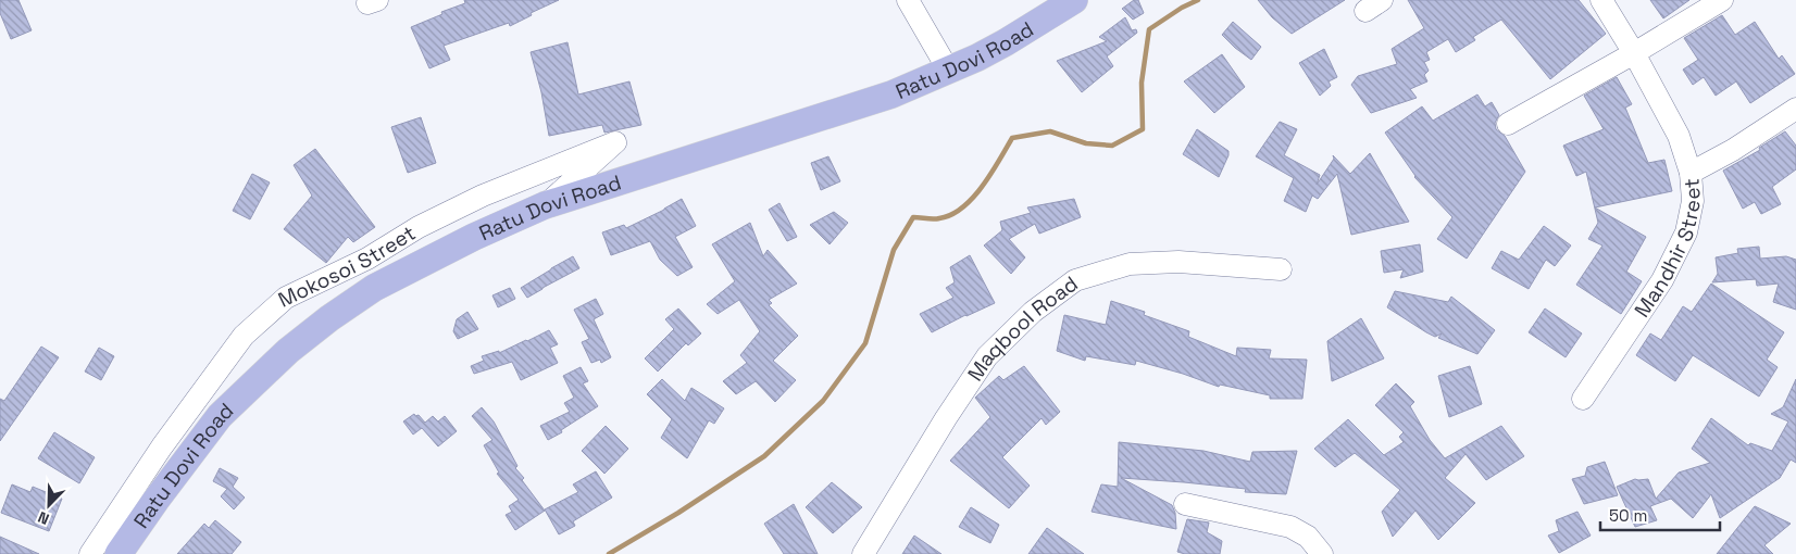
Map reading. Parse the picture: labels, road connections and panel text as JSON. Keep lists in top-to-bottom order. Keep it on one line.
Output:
{"streets":{"main road":["Ratu Dovi Road"],"street":["Mandhir Street","Mokosoi Street","Maqbool Road"]},"crossings":[["Ratu Dovi Road","Mokosoi Street"]],"scale_bar":"50 m","north":"bottom left"}
